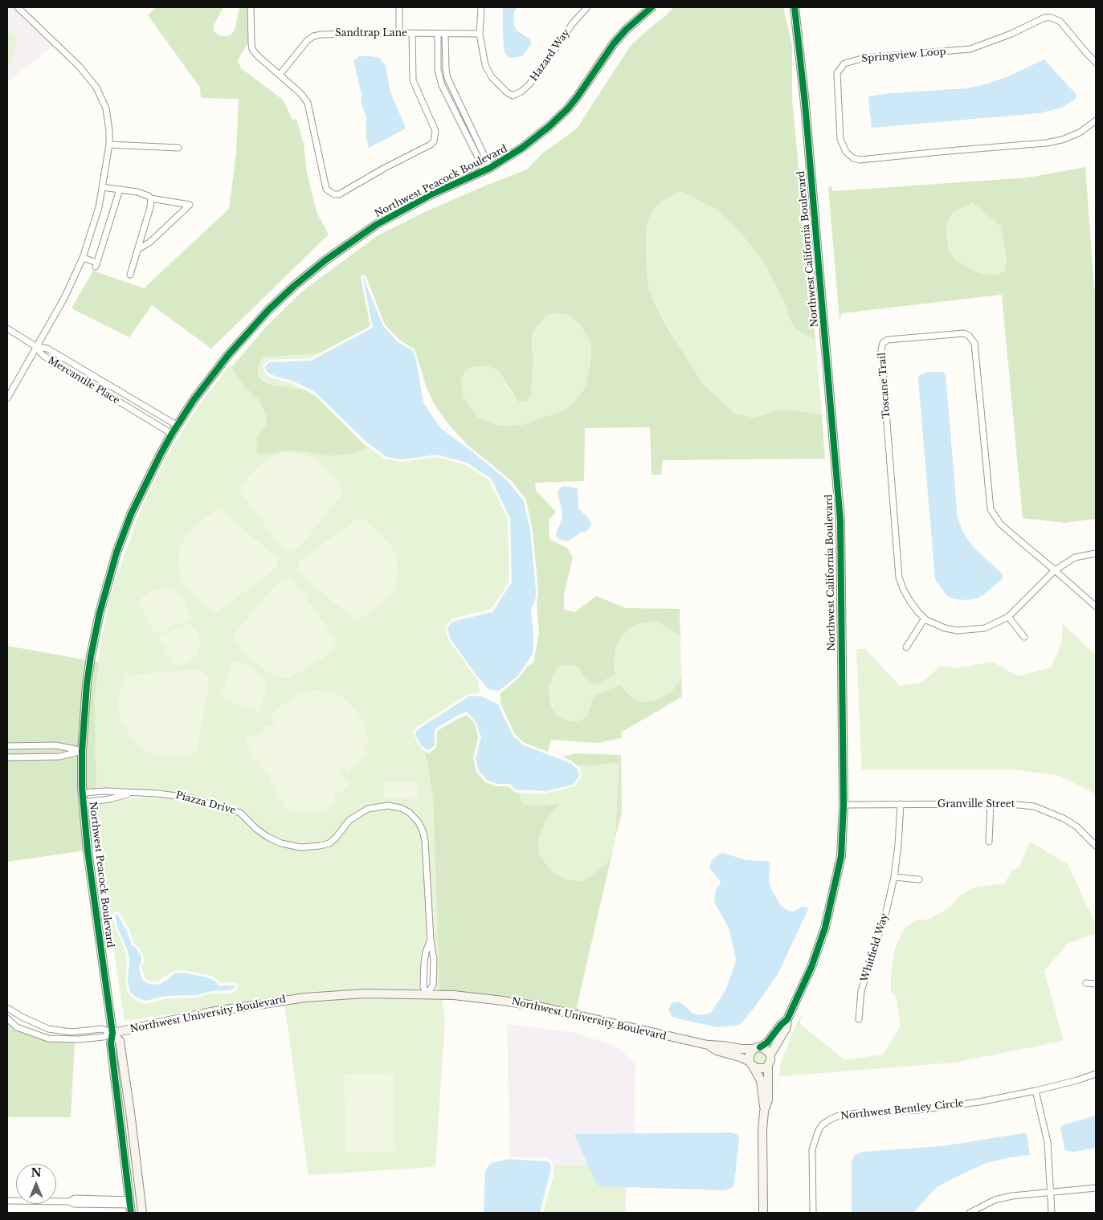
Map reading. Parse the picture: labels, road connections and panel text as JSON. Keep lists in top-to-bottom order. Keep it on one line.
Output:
{"streets":{"street":["Sandtrap Lane","Hazard Way","Springview Loop","Northwest Peacock Boulevard","Northwest California Boulevard","Mercantile Place","Toscane Trail","Piazza Drive","Granville Street","Whitfield Way","Northwest University Boulevard","Northwest Bentley Circle"]},"crossings":[["Sandtrap Lane","Hazard Way"],["Northwest Peacock Boulevard","Mercantile Place"],["Northwest Peacock Boulevard","Piazza Drive"],["Northwest Peacock Boulevard","Northwest University Boulevard"],["Northwest California Boulevard","Granville Street"],["Northwest California Boulevard","Northwest University Boulevard"],["Piazza Drive","Northwest University Boulevard"],["Granville Street","Whitfield Way"]],"north":"top"}
